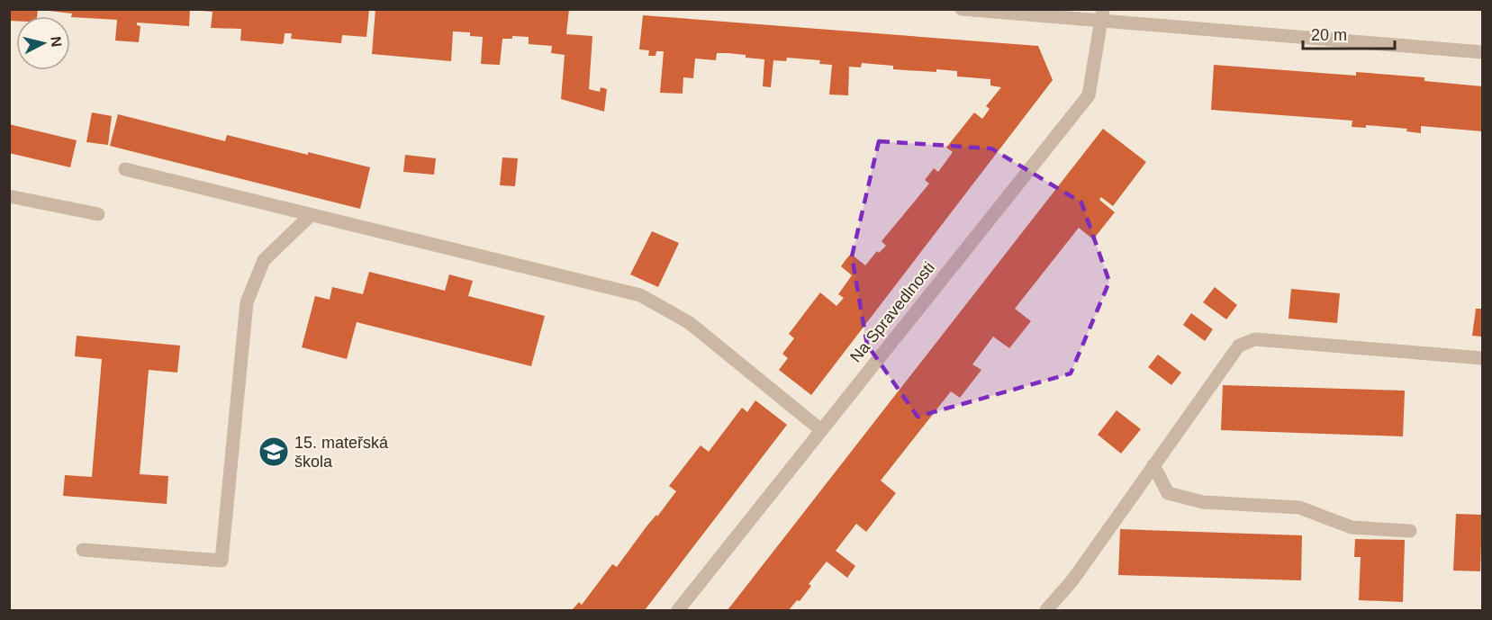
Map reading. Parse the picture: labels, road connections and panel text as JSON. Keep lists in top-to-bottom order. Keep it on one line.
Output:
{"streets":{"street":["Na Spravedlnosti"]},"places":{"school or university":["15. mateřská škola"]},"scale_bar":"20 m","north":"right"}
